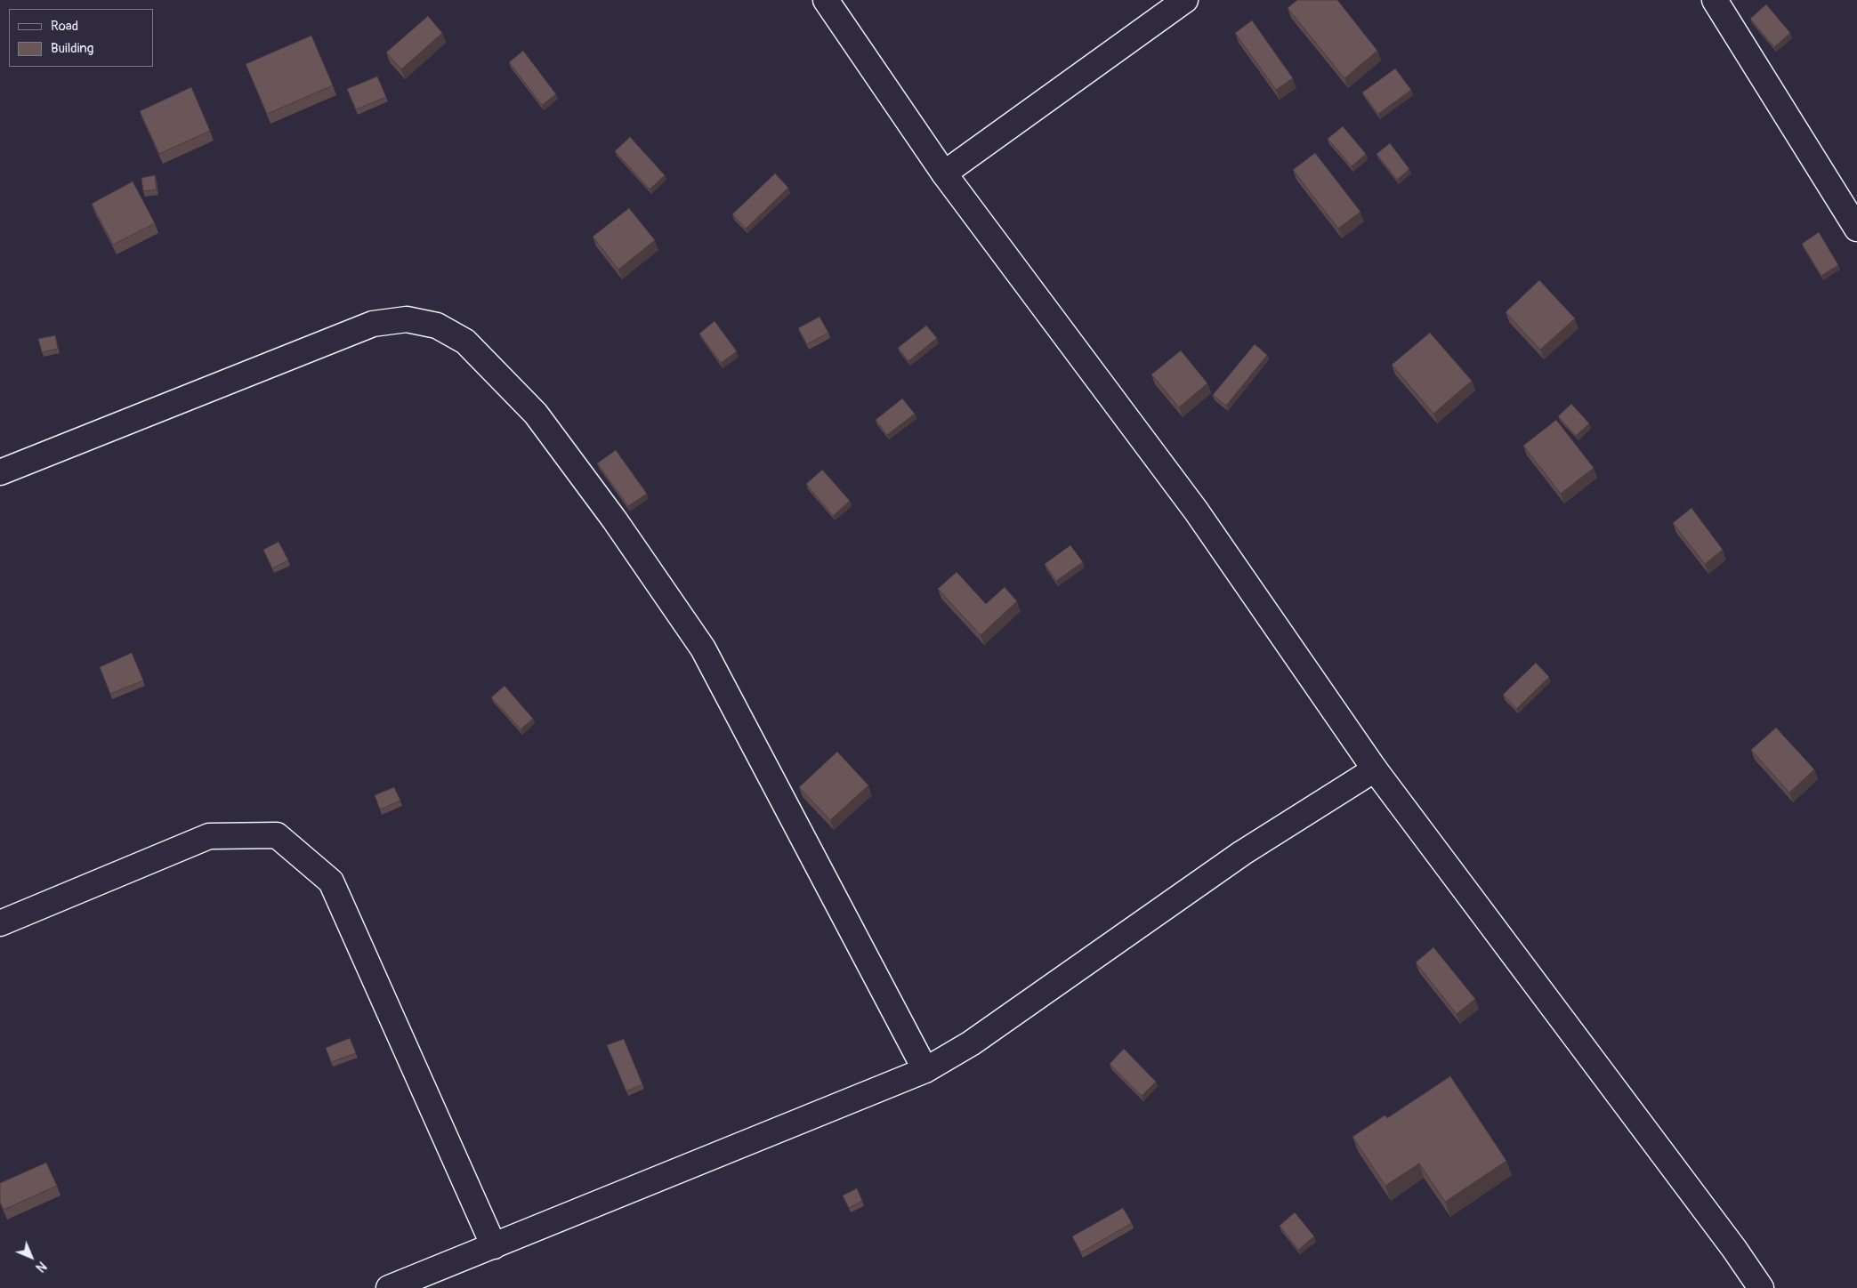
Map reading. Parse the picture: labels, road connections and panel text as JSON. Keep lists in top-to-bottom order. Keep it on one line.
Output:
{"legend":["Road","Building"],"north":"bottom right"}
